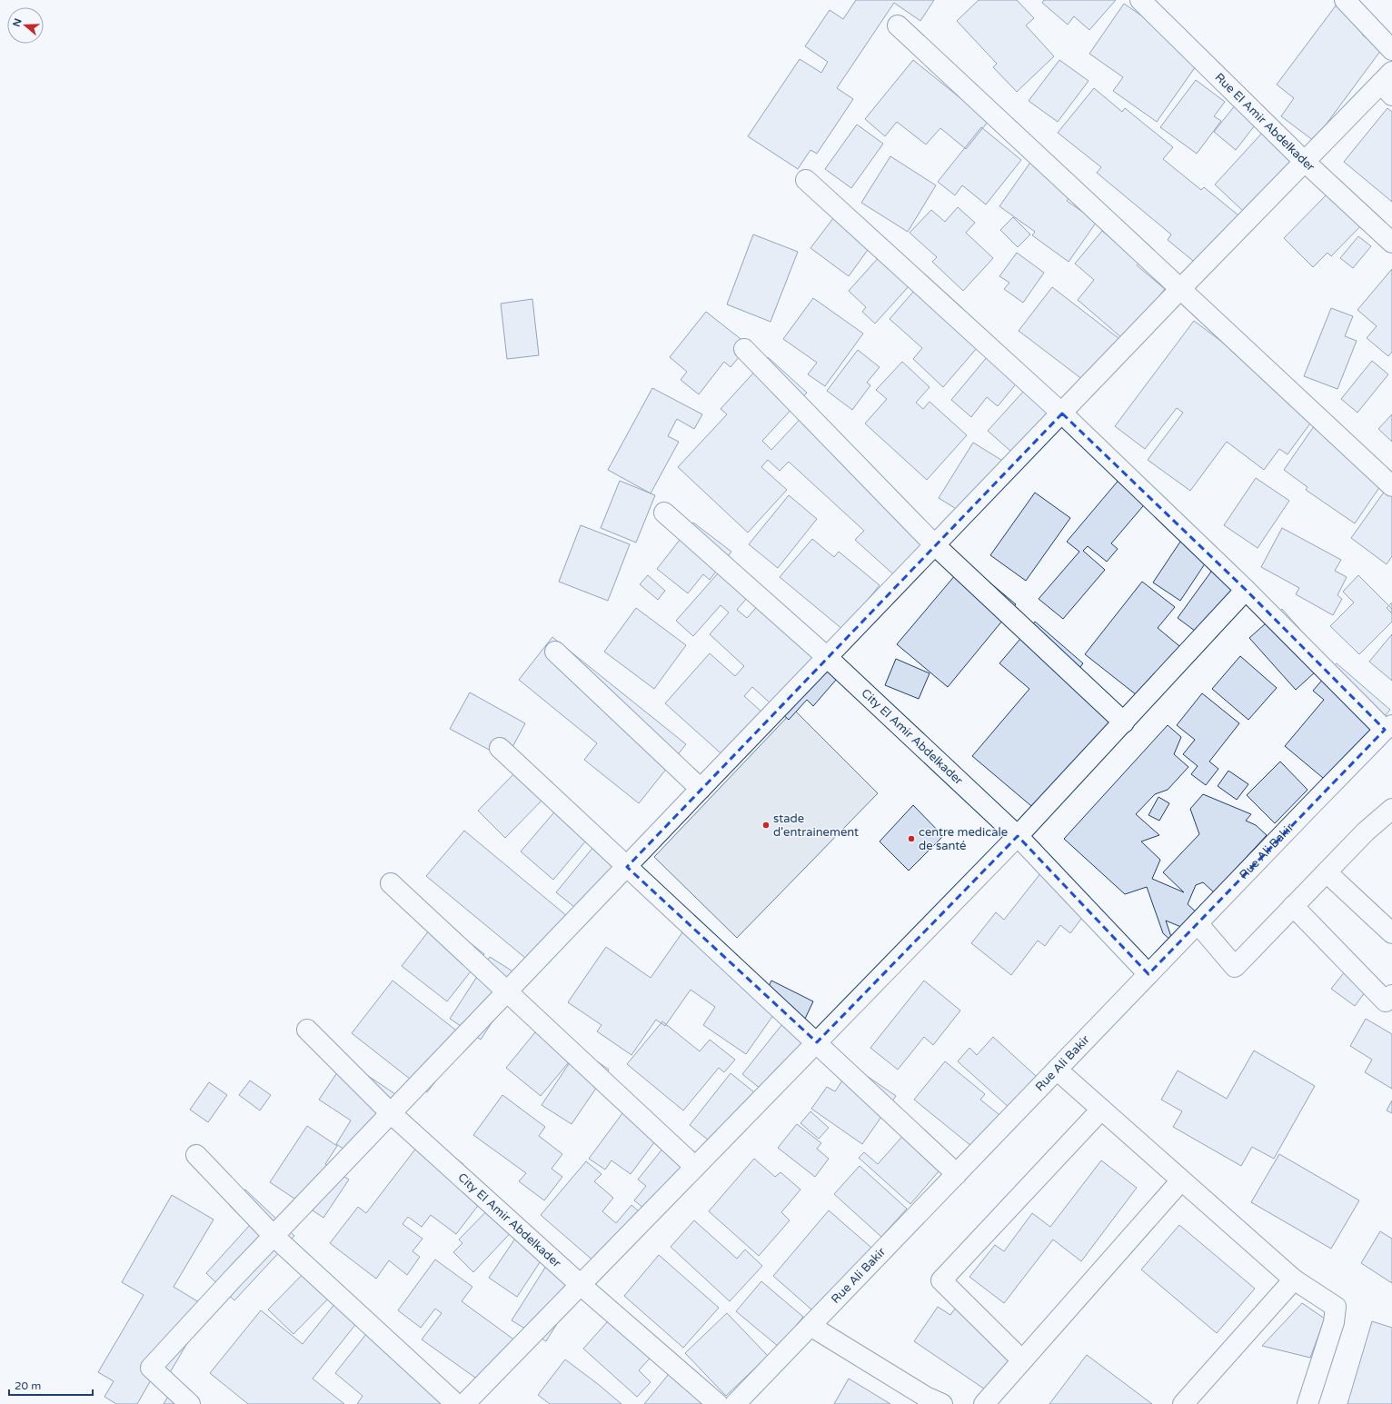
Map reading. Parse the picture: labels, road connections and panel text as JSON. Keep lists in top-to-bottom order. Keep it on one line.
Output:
{"streets":{"street":["Rue El Amir Abdelkader","City El Amir Abdelkader","Rue Ali Bakir"]},"crossings":[["City El Amir Abdelkader","Rue Ali Bakir"]],"places":["stade d'entrainement","centre medicale de santé"],"scale_bar":"20 m","north":"left"}
